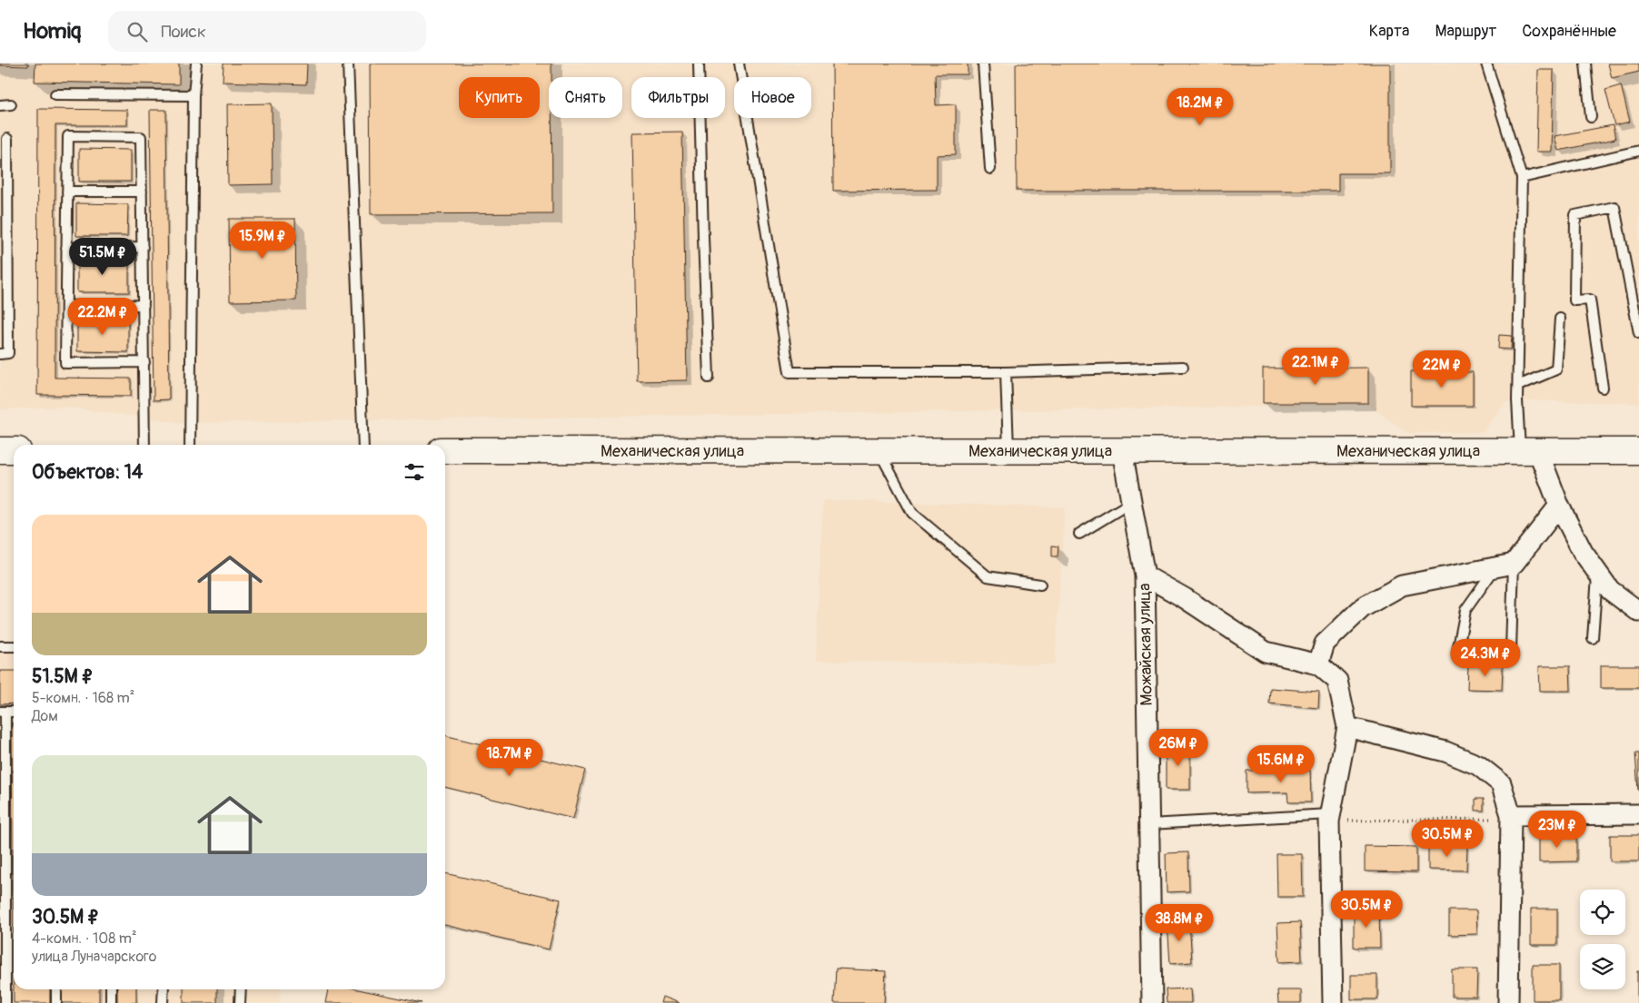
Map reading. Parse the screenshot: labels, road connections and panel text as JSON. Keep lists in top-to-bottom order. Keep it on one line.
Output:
{"streets":{"street":["Механическая улица","Можайская улица"]},"crossings":[["Механическая улица","Можайская улица"]],"page":{"header":"Homiq","search":"Поиск","nav":["Карта","Маршрут","Сохранённые"],"chip":["Купить","Снять","Фильтры","Новое"],"price":["18.2M ₽","15.9M ₽","51.5M ₽","22.2M ₽","22.1M ₽","22M ₽","24.3M ₽","26M ₽","18.7M ₽","15.6M ₽","23M ₽","30.5M ₽","30.5M ₽","38.8M ₽"],"heading":"Объектов: 14","list":[{"name":"51.5M ₽","note":"5-комн. · 168 m² · Дом"},{"name":"30.5M ₽","note":"4-комн. · 108 m² · улица Луначарского"}]}}
